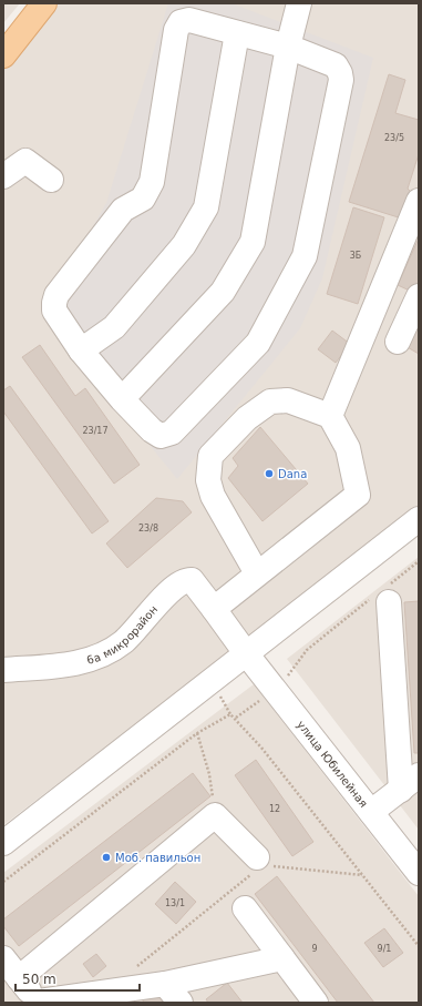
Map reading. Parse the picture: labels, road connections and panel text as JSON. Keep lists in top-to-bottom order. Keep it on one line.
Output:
{"streets":{"street":["6а микрорайон","улица Юбилейная"]},"crossings":[["6а микрорайон","улица Юбилейная"]],"places":["Dana","Моб. павильон"],"house_numbers":["23/5","3Б","23/17","23/8","12","13/1","9","9/1"],"scale_bar":"50 m"}
